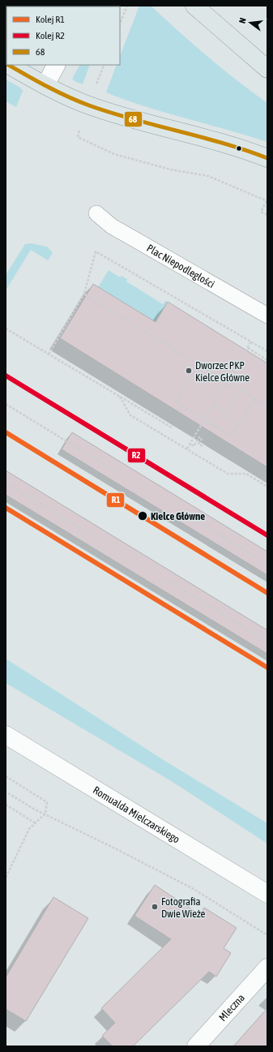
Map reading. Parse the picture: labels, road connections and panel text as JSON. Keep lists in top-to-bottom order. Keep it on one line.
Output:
{"streets":{"street":["Romualda Mielczarskiego","Mleczna"],"lane":["Plac Niepodległości"]},"places":["Dworzec PKP Kielce Główne","Kielce Główne","Fotografia Dwie Wieże"],"lines":["transit line 68","rail line R2","rail line R1"],"legend":["Kolej R1","Kolej R2","68"],"north":"left"}
